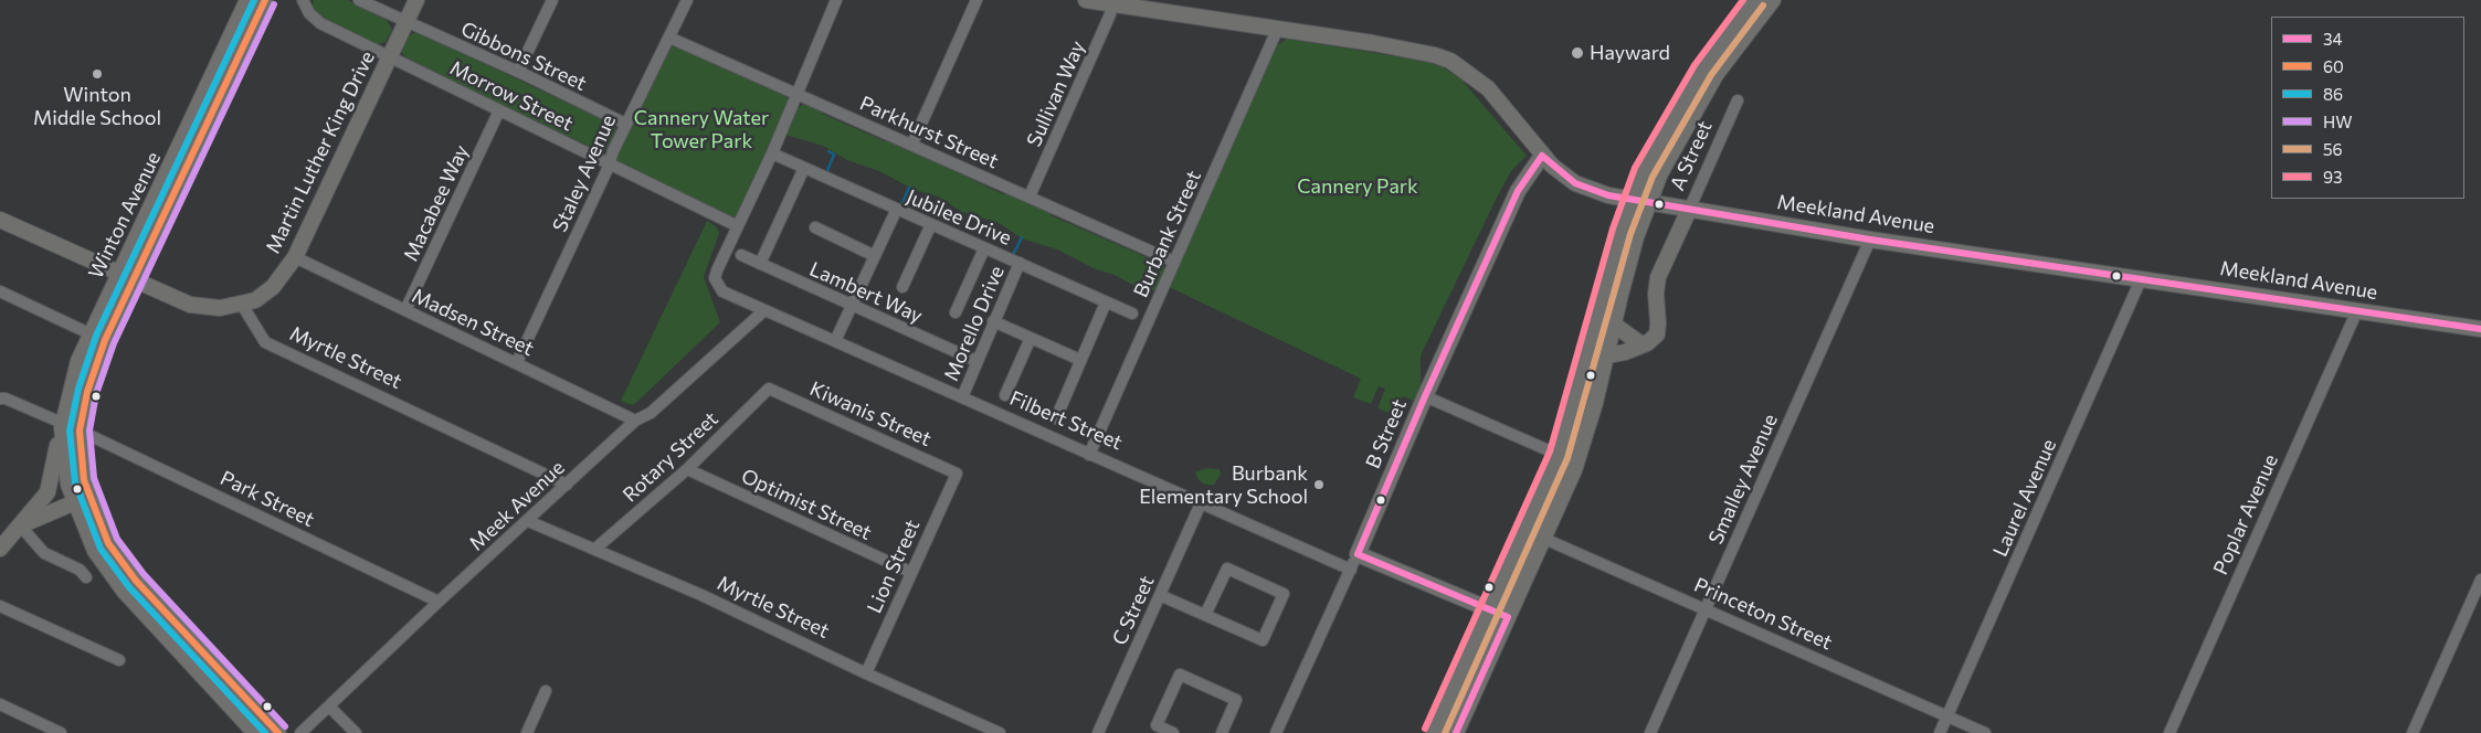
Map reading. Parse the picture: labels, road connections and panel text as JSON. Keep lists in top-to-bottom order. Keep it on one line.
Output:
{"streets":{"main road":["Martin Luther King Drive","A Street","Meekland Avenue","Winton Avenue","B Street"],"street":["Gibbons Street","Sullivan Way","Morrow Street","Parkhurst Street","Staley Avenue","Macabee Way","Jubilee Drive","Burbank Street","Lambert Way","Madsen Street","Morello Drive","Myrtle Street","Kiwanis Street","Filbert Street","Rotary Street","Smalley Avenue","Laurel Avenue","Park Street","Optimist Street","Meek Avenue","Poplar Avenue","Lion Street","C Street","Princeton Street"]},"crossings":[["Gibbons Street","Martin Luther King Drive"],["Gibbons Street","Staley Avenue"],["Sullivan Way","Parkhurst Street"],["Morrow Street","Martin Luther King Drive"],["Morrow Street","Staley Avenue"],["Morrow Street","Macabee Way"],["Morrow Street","Filbert Street"],["Parkhurst Street","Staley Avenue"],["Parkhurst Street","Burbank Street"],["Martin Luther King Drive","Madsen Street"],["Martin Luther King Drive","Myrtle Street"],["A Street","Meekland Avenue"],["A Street","Princeton Street"],["Staley Avenue","Madsen Street"],["Macabee Way","Madsen Street"],["Meekland Avenue","Burbank Street"],["Meekland Avenue","B Street"],["Meekland Avenue","Smalley Avenue"],["Meekland Avenue","Laurel Avenue"],["Meekland Avenue","Poplar Avenue"],["Winton Avenue","Park Street"],["Jubilee Drive","Morello Drive"],["Burbank Street","Filbert Street"],["Lambert Way","Morello Drive"],["Madsen Street","Meek Avenue"],["Morello Drive","Filbert Street"],["Myrtle Street","Rotary Street"],["Myrtle Street","Meek Avenue"],["Myrtle Street","Lion Street"],["Kiwanis Street","Rotary Street"],["Kiwanis Street","Lion Street"],["Filbert Street","B Street"],["Filbert Street","Meek Avenue"],["Filbert Street","C Street"],["Rotary Street","Optimist Street"],["Smalley Avenue","Princeton Street"],["Laurel Avenue","Princeton Street"],["Park Street","Meek Avenue"],["Optimist Street","Lion Street"]],"parks":["Cannery Water Tower Park","Cannery Park"],"places":["Hayward","Winton Middle School","Burbank Elementary School"],"lines":["transit line 60","transit line 86","transit line 93","transit line HW","transit line 56","transit line 34"],"legend":["34","60","86","HW","56","93"]}
